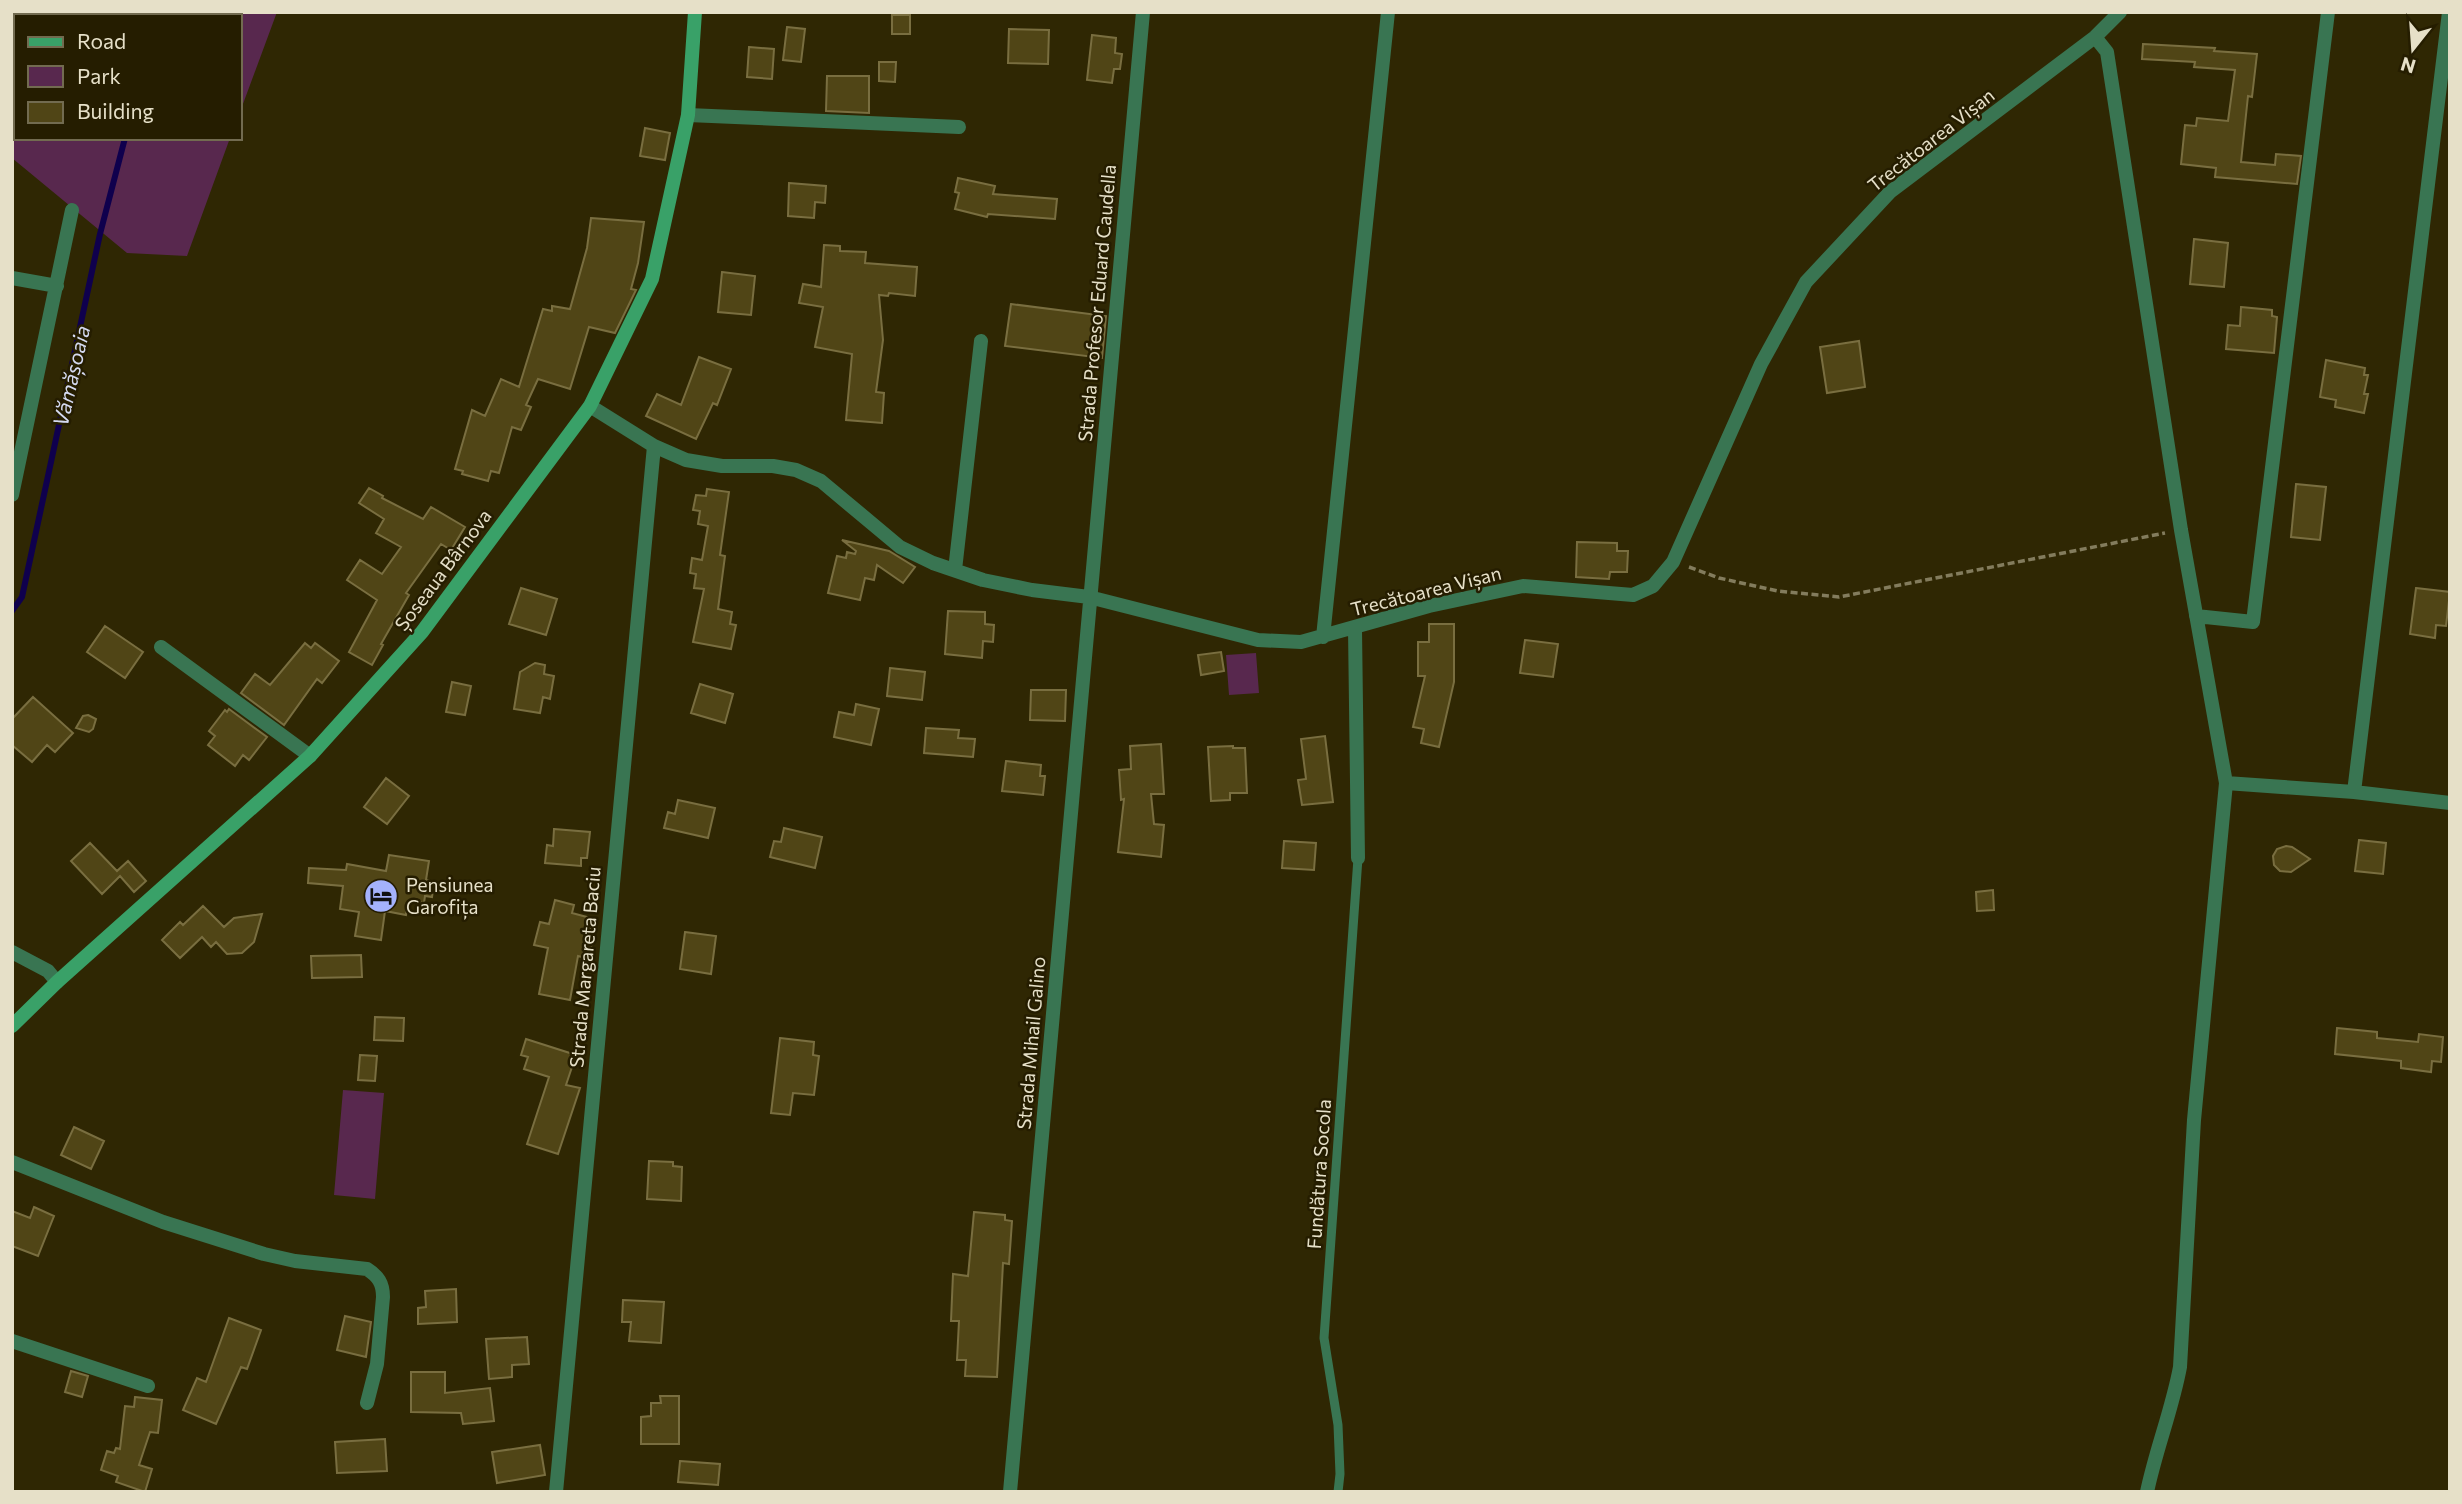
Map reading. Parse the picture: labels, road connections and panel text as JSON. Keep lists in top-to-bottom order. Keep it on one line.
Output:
{"streets":{"main road":["Șoseaua Bârnova"],"street":["Trecătoarea Vișan","Strada Profesor Eduard Caudella","Strada Margareta Baciu","Strada Mihail Galino"],"lane":["Fundătura Socola"]},"crossings":[["Trecătoarea Vișan","Strada Profesor Eduard Caudella"],["Trecătoarea Vișan","Șoseaua Bârnova"],["Trecătoarea Vișan","Strada Margareta Baciu"],["Trecătoarea Vișan","Strada Mihail Galino"],["Strada Profesor Eduard Caudella","Strada Mihail Galino"]],"water":["Vămășoaia"],"places":{"hotel":["Pensiunea Garofița"]},"legend":["Road","Park","Building"],"north":"bottom"}
